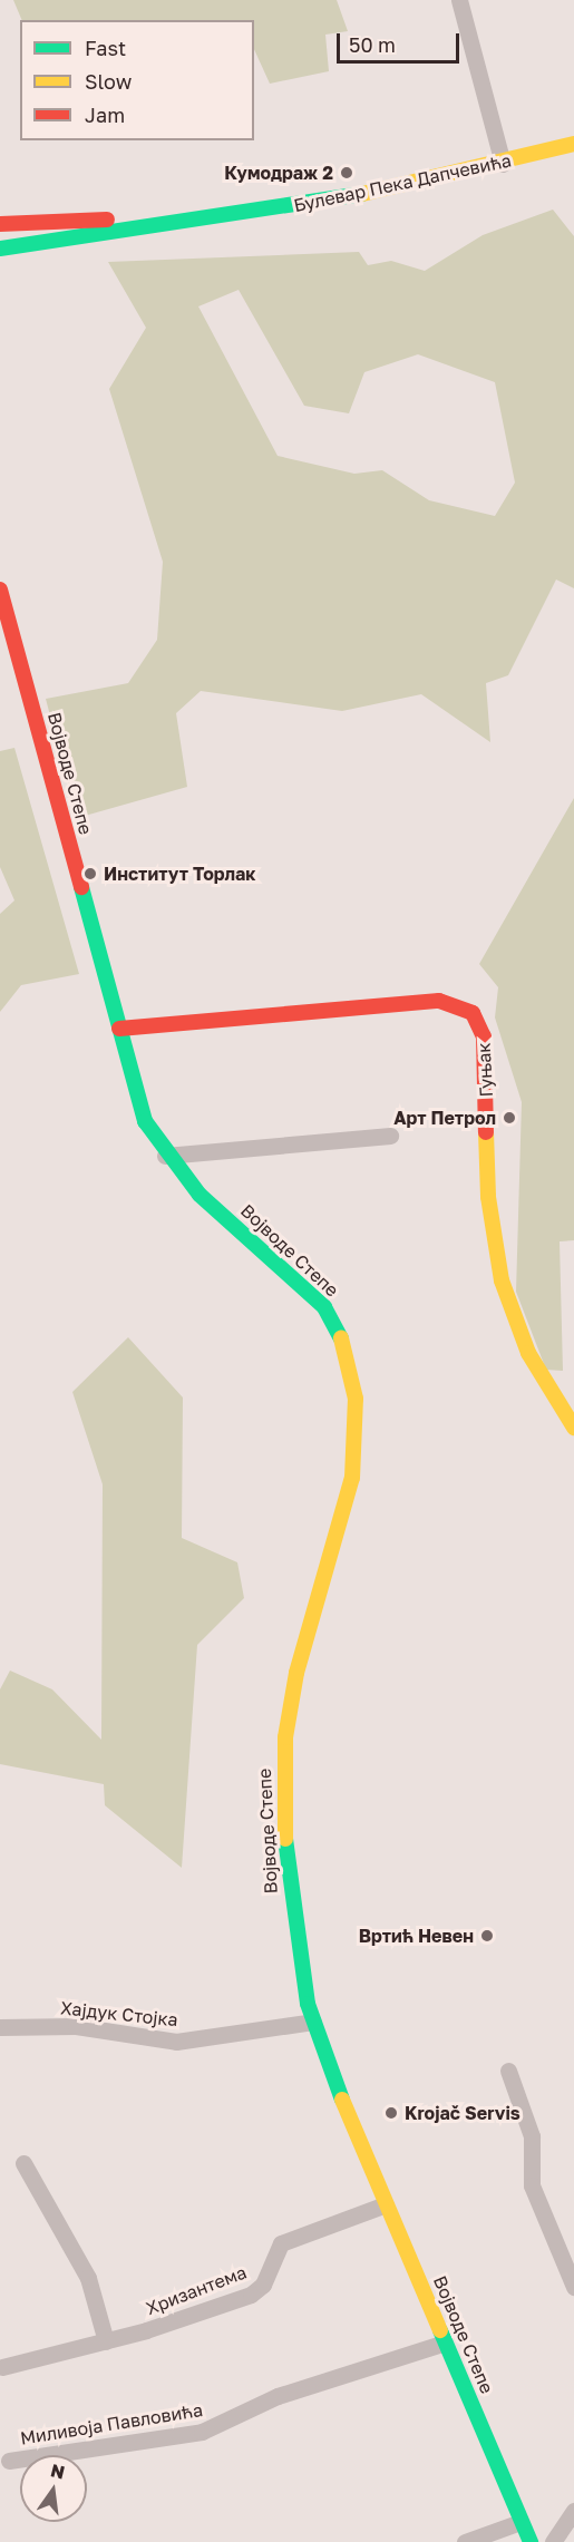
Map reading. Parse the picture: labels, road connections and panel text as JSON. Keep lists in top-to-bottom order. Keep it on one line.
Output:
{"streets":{"street":["Булевар Пека Дапчевића","Војводе Степе","Гуњак","Хајдук Стојка","Хризантема","Миливоја Павловића"]},"crossings":[["Војводе Степе","Гуњак"],["Војводе Степе","Хајдук Стојка"],["Војводе Степе","Хризантема"],["Војводе Степе","Миливоја Павловића"]],"places":["Кумодраж 2","Институт Торлак","Арт Петрол","Вртић Невен","Krojač Servis"],"legend":["Fast","Slow","Jam"],"scale_bar":"50 m","north":"top"}
